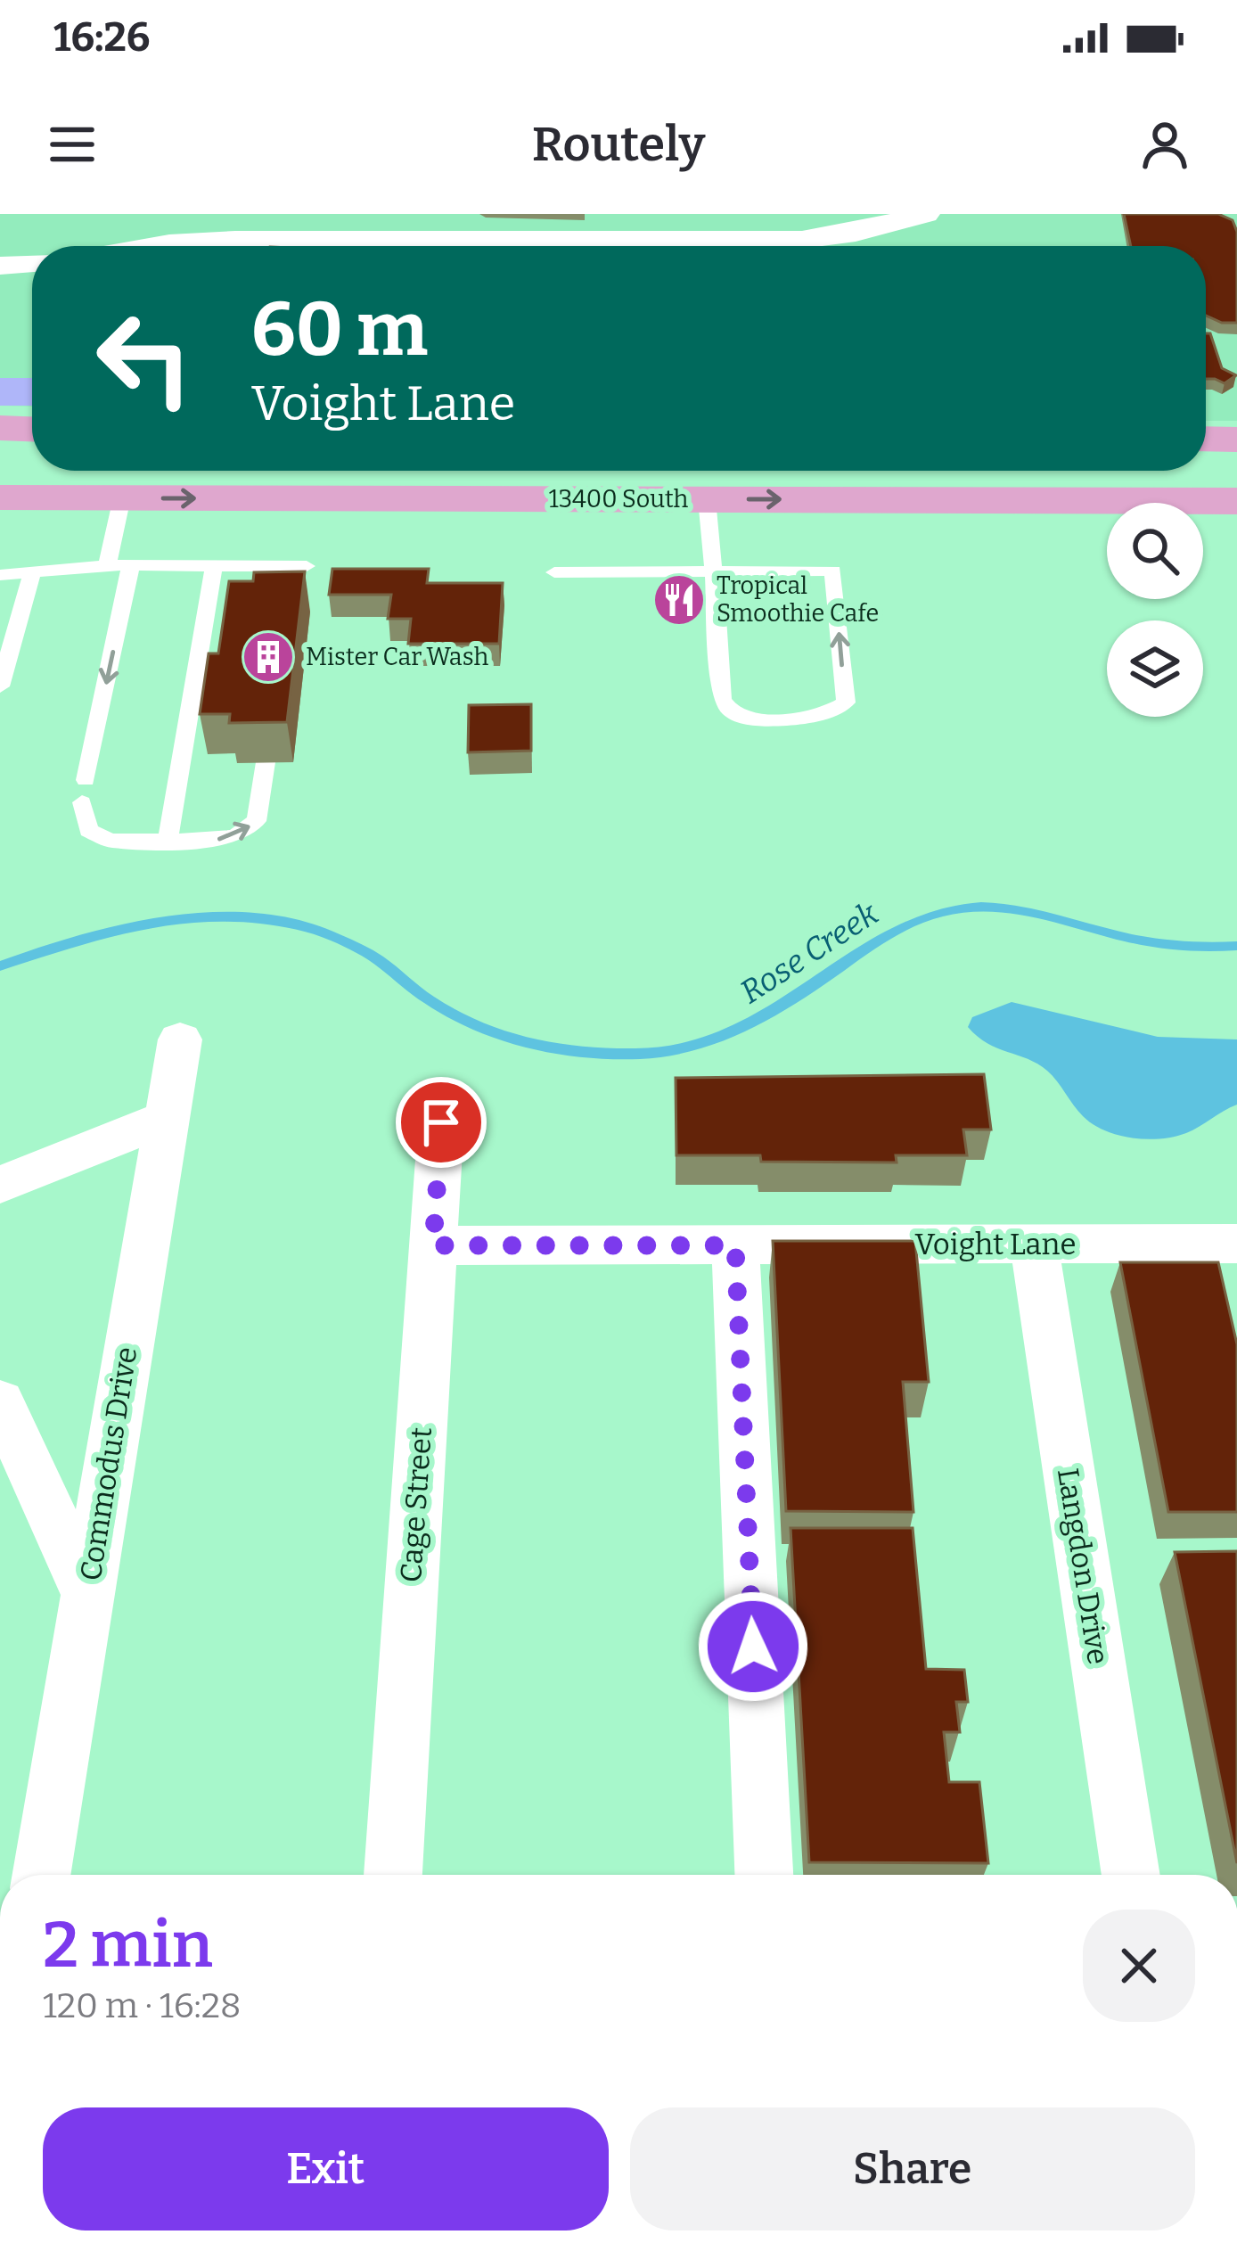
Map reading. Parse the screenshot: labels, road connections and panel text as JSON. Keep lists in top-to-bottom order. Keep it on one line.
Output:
{"streets":{"main road":["13400 South"],"street":["Voight Lane","Commodus Drive","Cage Street","Langdon Drive"]},"crossings":[["Voight Lane","Cage Street"],["Voight Lane","Langdon Drive"]],"one_way":["13400 South"],"water":["Rose Creek"],"places":{"restaurant":["Tropical Smoothie Cafe"],"building":["Mister Car Wash"]},"page":{"status":"16:26","header":"Routely","turn":["60 m","Voight Lane"],"heading":["2 min","120 m · 16:28"],"buttons":["Exit","Share"]}}
